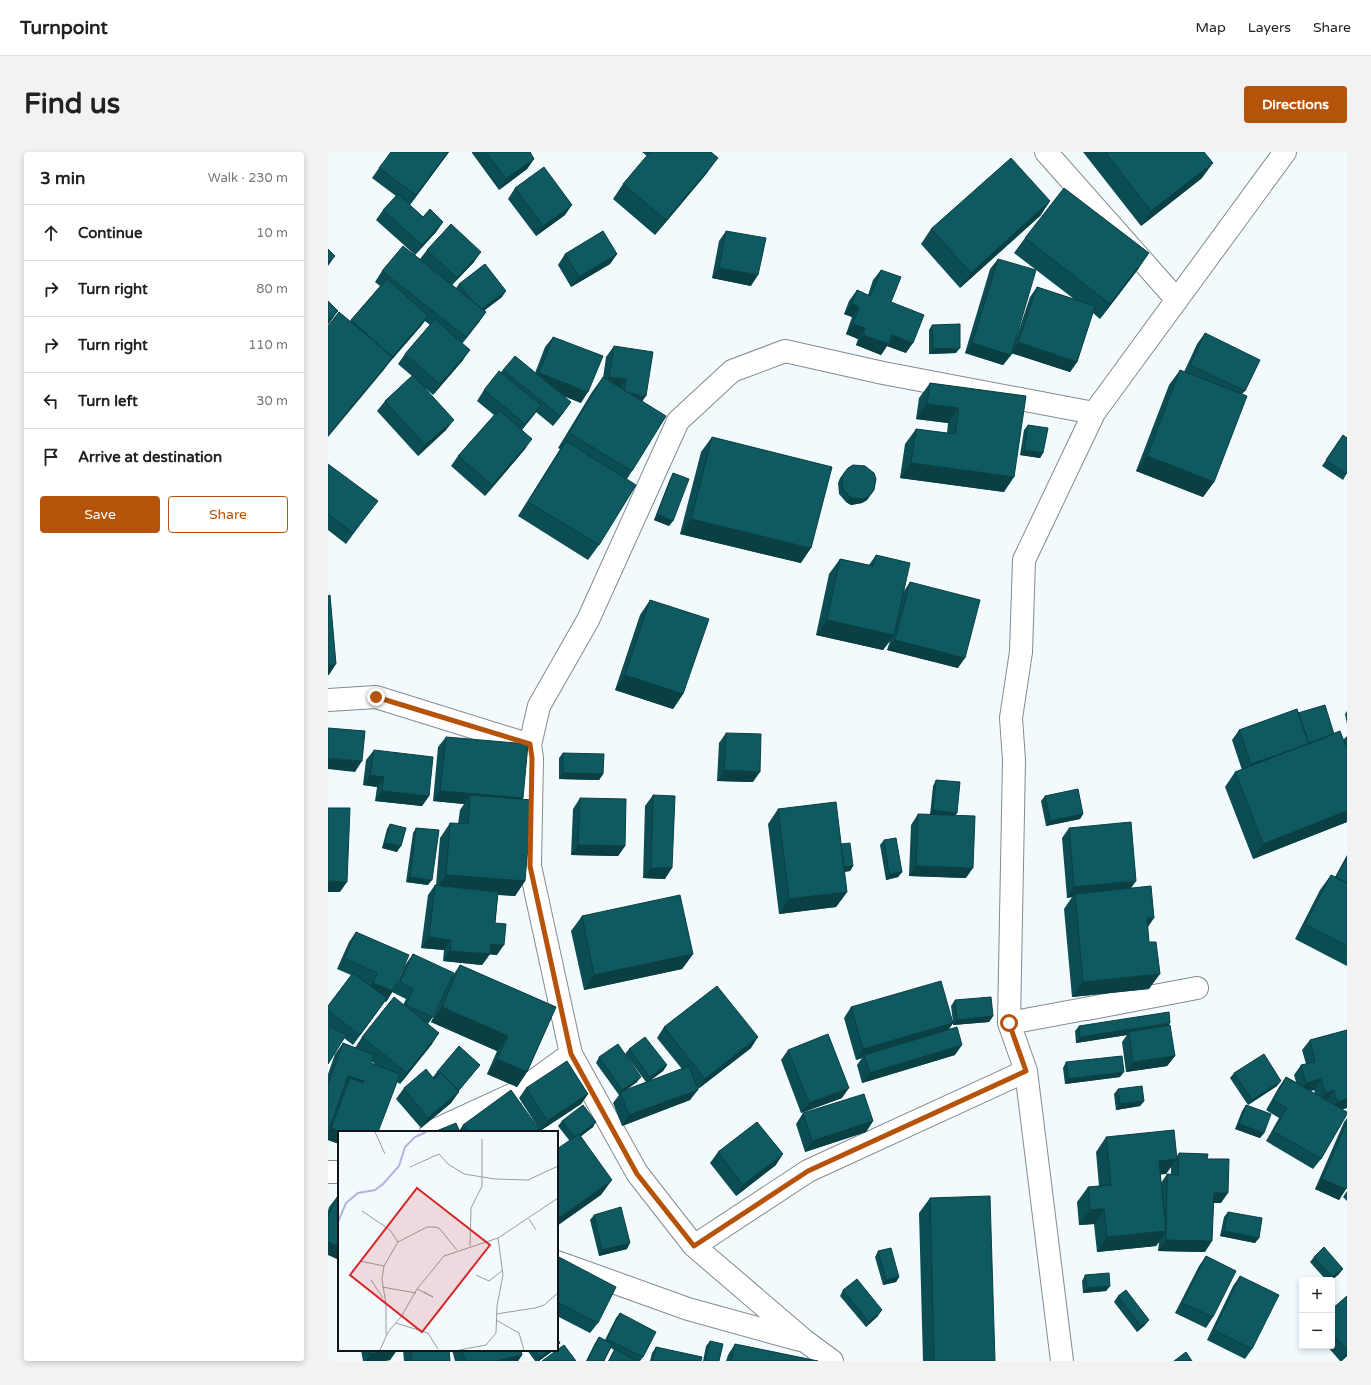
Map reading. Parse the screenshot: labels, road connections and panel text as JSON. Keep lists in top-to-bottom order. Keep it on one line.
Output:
{"page":{"header":"Turnpoint","nav":["Map","Layers","Share"],"buttons":["Directions",["Save","Share"]],"title":"Find us","heading":["3 min","Walk · 230 m"],"list":[["Continue","10 m"],["Turn right","80 m"],["Turn right","110 m"],["Turn left","30 m"],"Arrive at destination"],"map_buttons":["+","−"]}}
